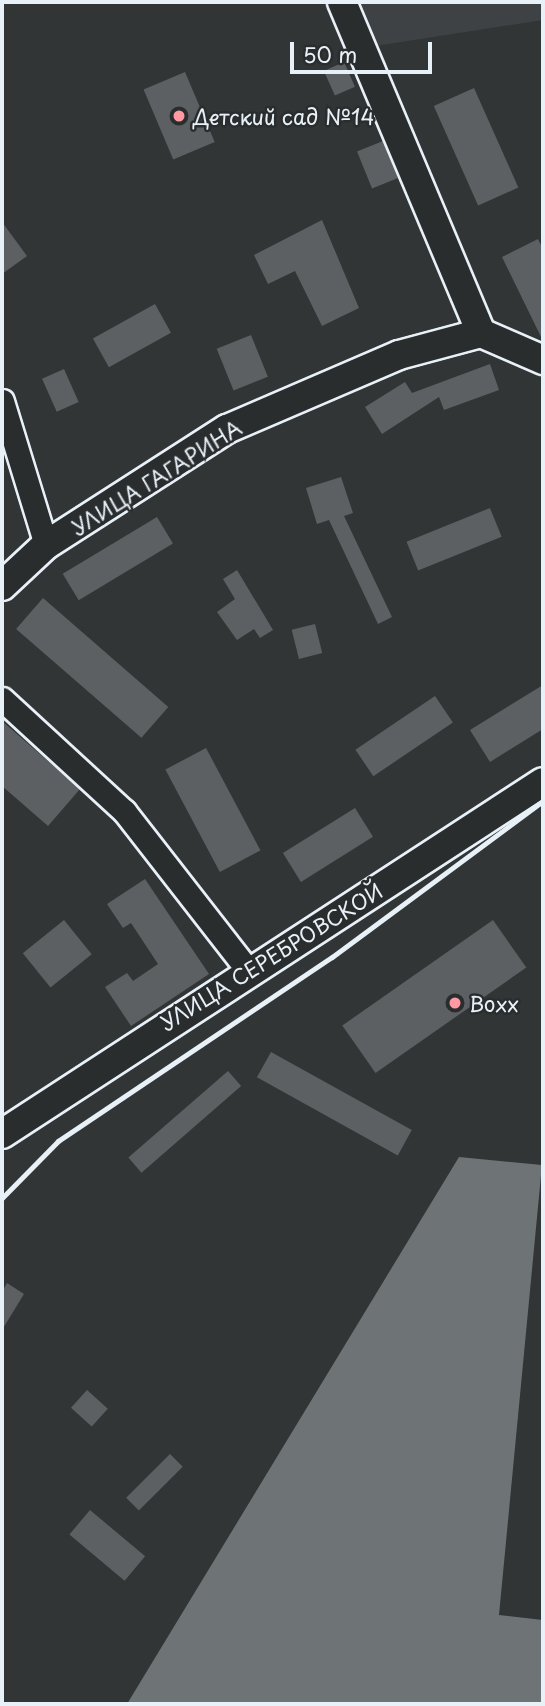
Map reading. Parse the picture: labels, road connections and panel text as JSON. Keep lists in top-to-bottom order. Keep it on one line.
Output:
{"streets":{"street":["УЛИЦА ГАГАРИНА","УЛИЦА СЕРЕБРОВСКОЙ"]},"places":["Детский сад №14","Boxx"],"scale_bar":"50 m"}
